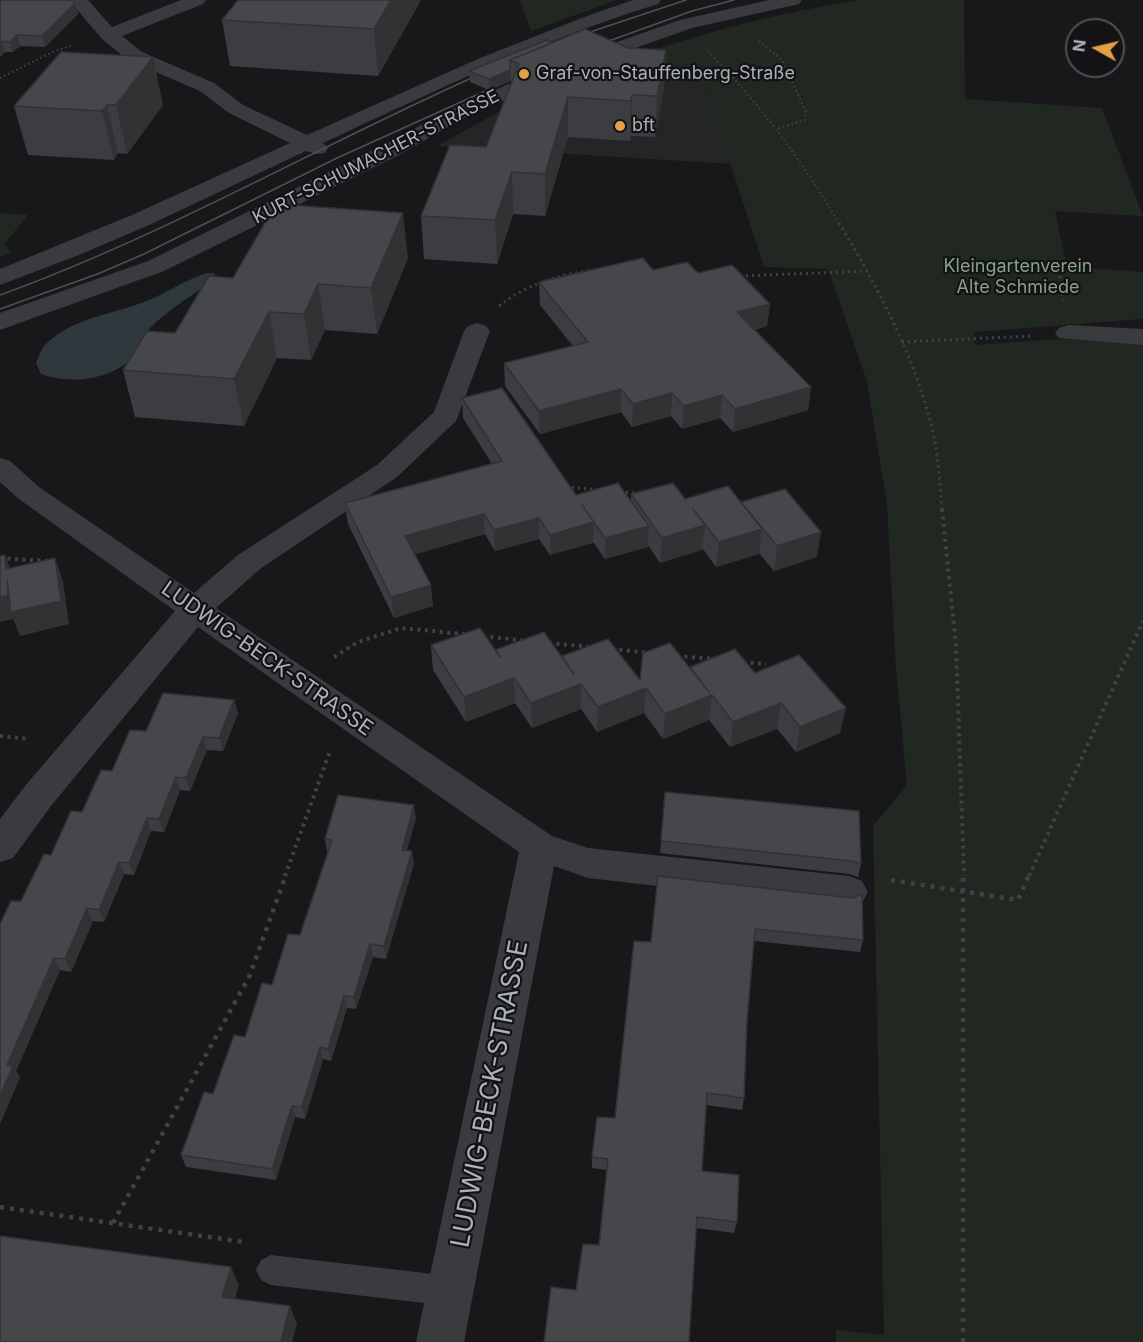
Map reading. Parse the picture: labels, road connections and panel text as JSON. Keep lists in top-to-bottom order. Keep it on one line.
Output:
{"streets":{"street":["KURT-SCHUMACHER-STRASSE","LUDWIG-BECK-STRASSE"]},"parks":["Kleingartenverein Alte Schmiede"],"places":["Graf-von-Stauffenberg-Straße","bft"],"north":"left"}
